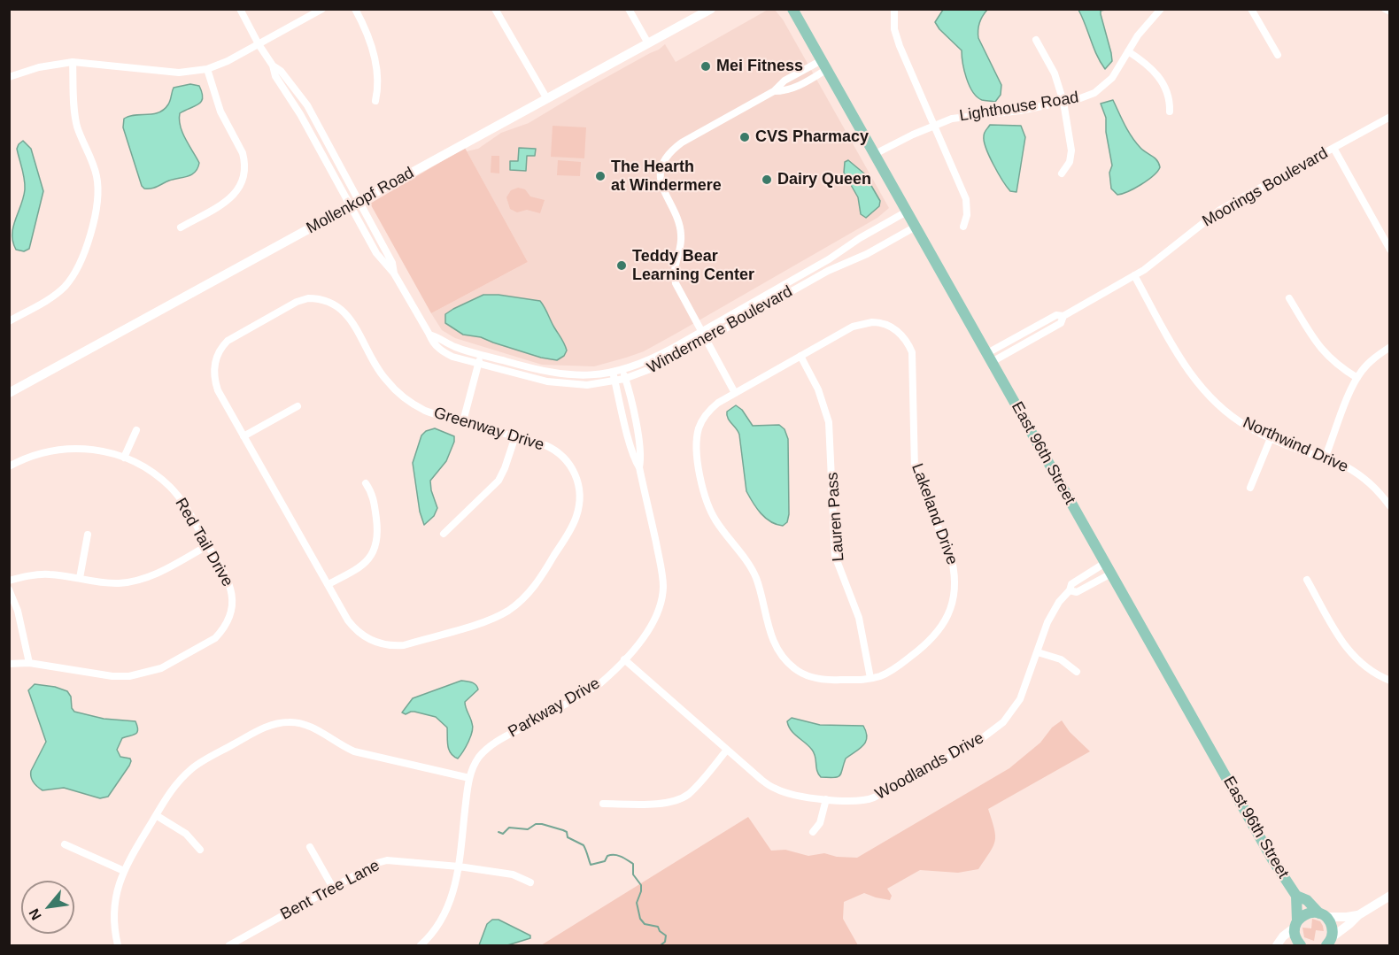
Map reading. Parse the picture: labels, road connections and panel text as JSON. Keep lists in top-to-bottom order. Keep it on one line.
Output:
{"streets":{"main road":["East 96th Street"],"street":["Lighthouse Road","Moorings Boulevard","Mollenkopf Road","Windermere Boulevard","Greenway Drive","Northwind Drive","Lakeland Drive","Lauren Pass","Red Tail Drive","Parkway Drive","Woodlands Drive","Bent Tree Lane"]},"crossings":[["Lighthouse Road","East 96th Street"],["Moorings Boulevard","Northwind Drive"],["Moorings Boulevard","East 96th Street"],["Mollenkopf Road","Windermere Boulevard"],["Windermere Boulevard","East 96th Street"],["Windermere Boulevard","Parkway Drive"],["East 96th Street","Woodlands Drive"],["Lakeland Drive","Lauren Pass"],["Parkway Drive","Woodlands Drive"],["Parkway Drive","Bent Tree Lane"]],"places":["Mei Fitness","CVS Pharmacy","The Hearth at Windermere","Dairy Queen","Teddy Bear Learning Center"],"north":"bottom left"}
